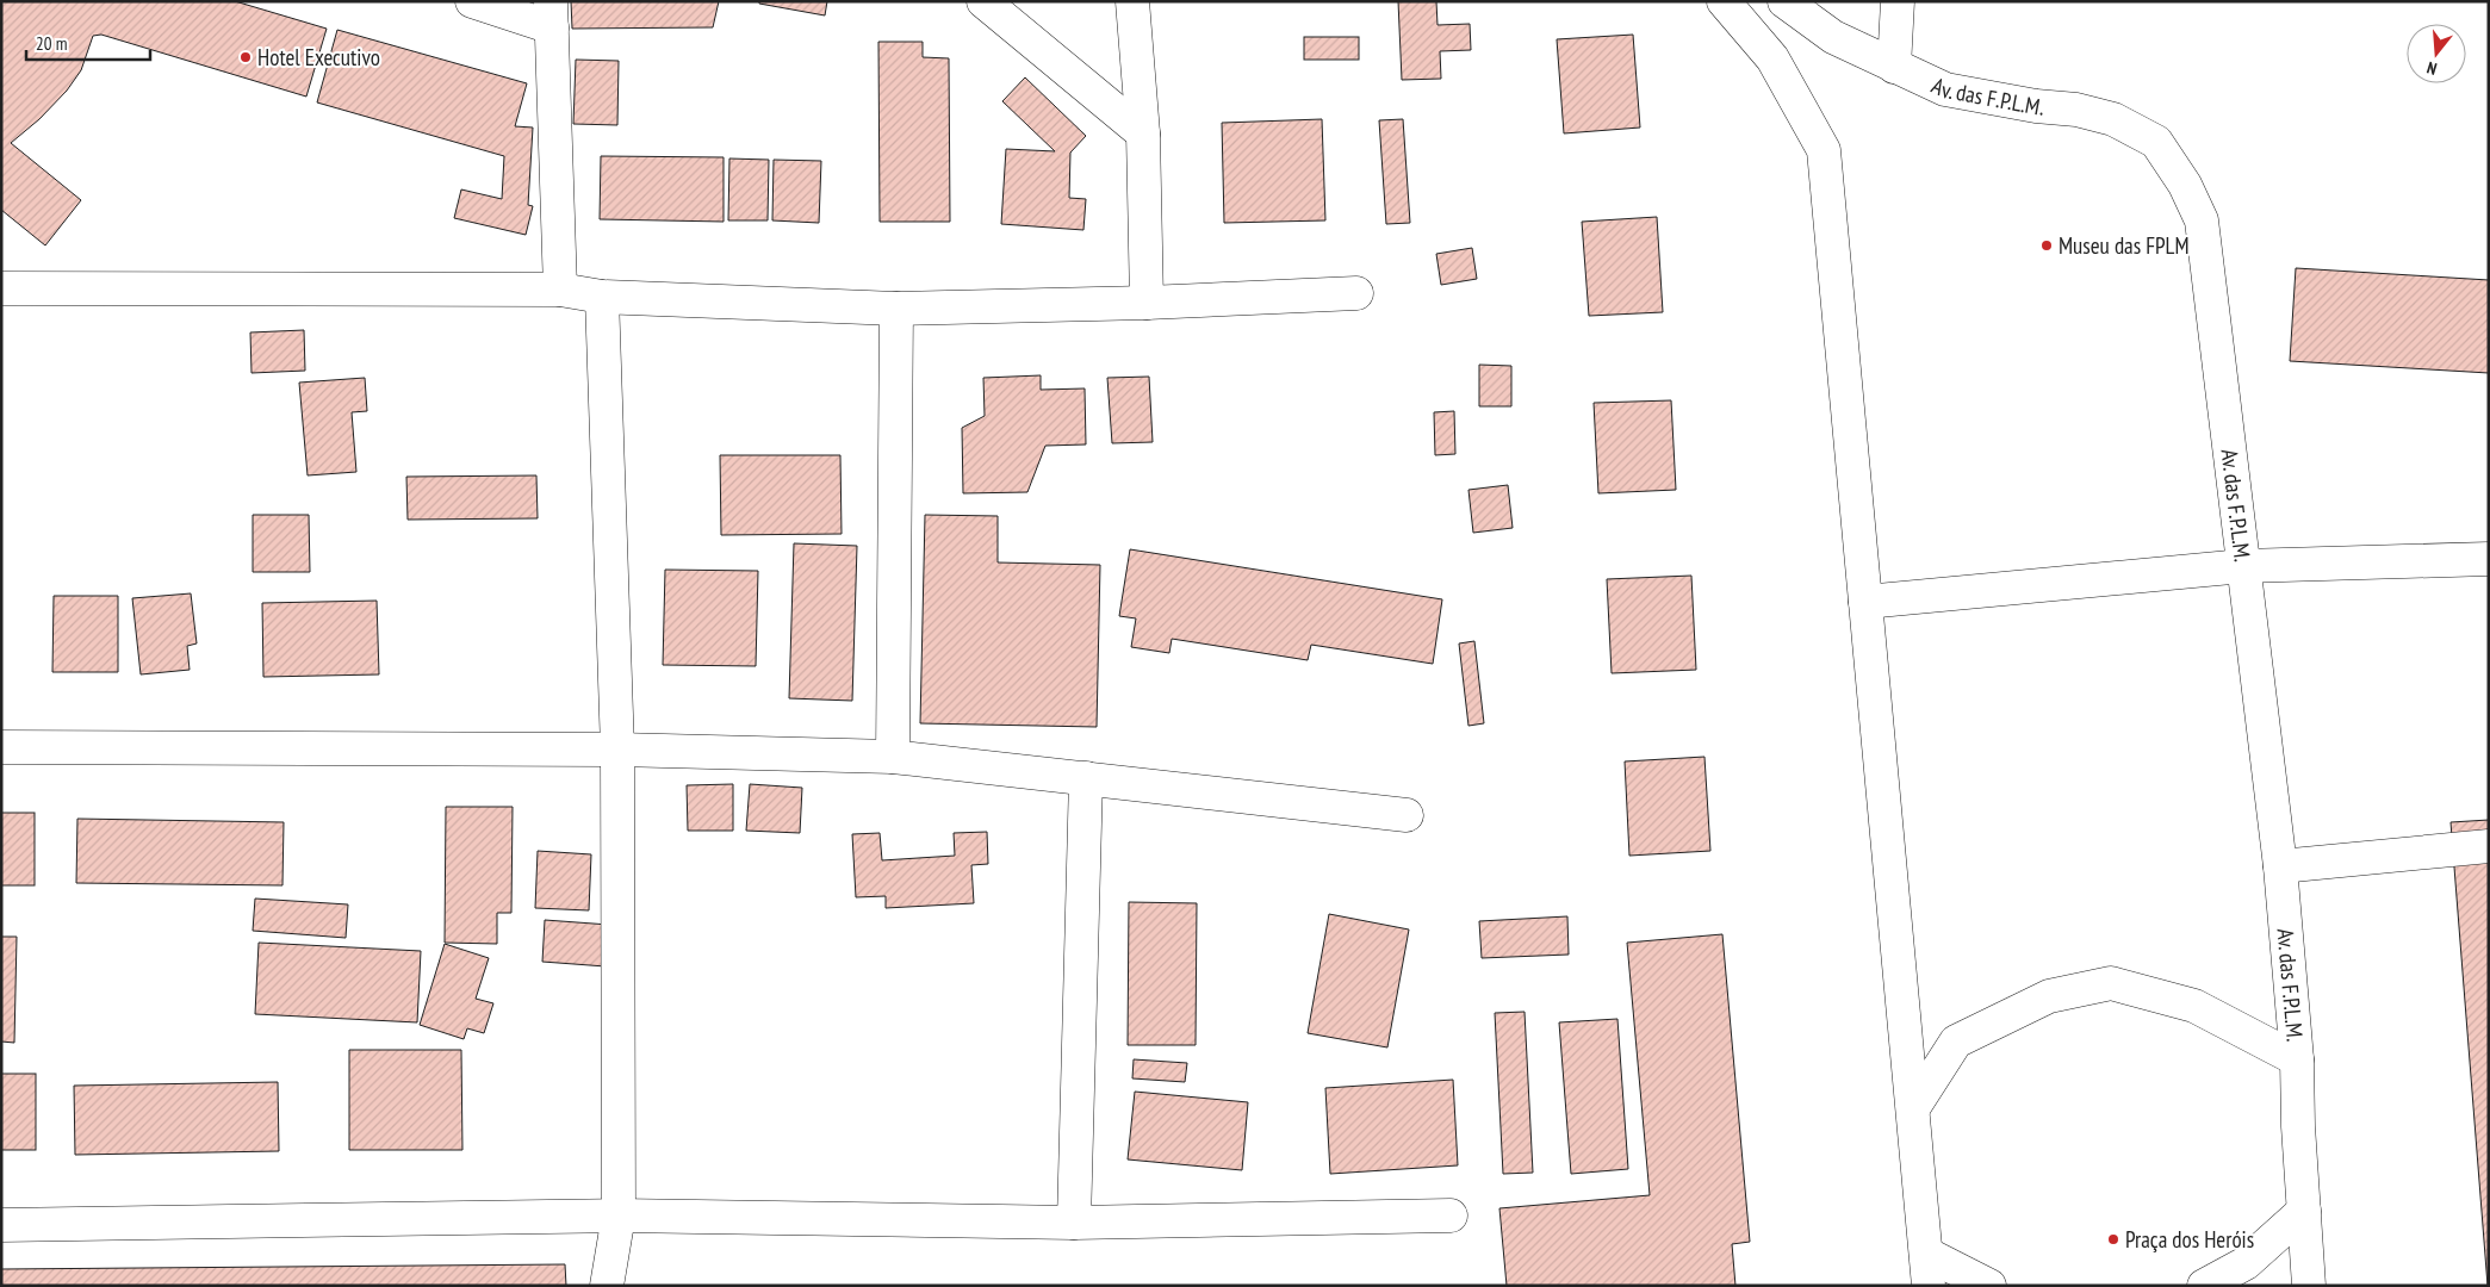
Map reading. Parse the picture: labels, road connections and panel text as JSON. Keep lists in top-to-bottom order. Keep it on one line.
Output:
{"streets":{"street":["Av. das F.P.L.M."]},"places":["Hotel Executivo","Museu das FPLM","Praça dos Heróis"],"scale_bar":"20 m","north":"bottom"}
